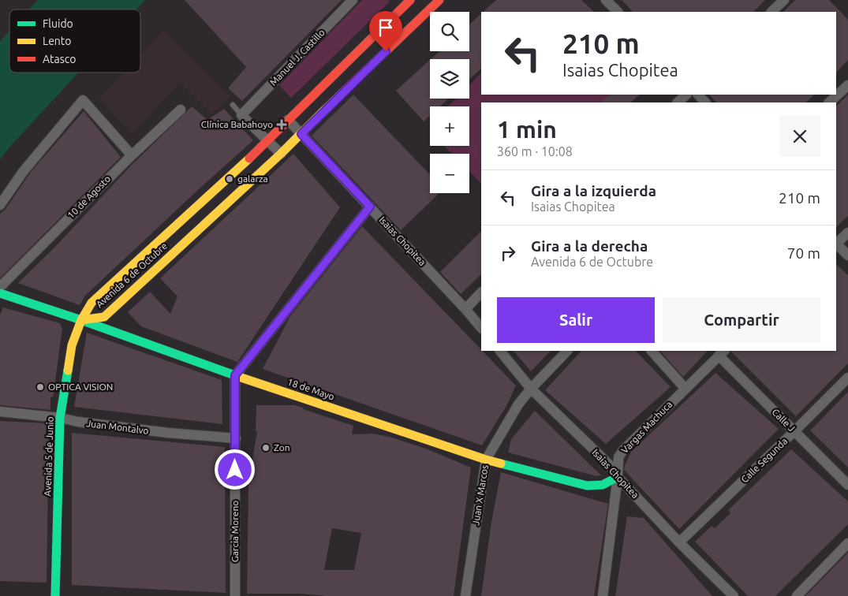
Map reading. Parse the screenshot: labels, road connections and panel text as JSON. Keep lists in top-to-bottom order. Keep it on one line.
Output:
{"streets":{"main road":["Avenida 6 de Octubre","18 de Mayo","Avenida 5 de Junio"],"street":["Manuel J. Castillo","10 de Agosto","Isaias Chopitea","Calle J","Juan Montalvo","Vargas Machuca","Calle Segunda","Juan X Marcos","Garcia Moreno"]},"crossings":[["Isaias Chopitea","Avenida 6 de Octubre"],["Isaias Chopitea","18 de Mayo"],["Isaias Chopitea","Vargas Machuca"],["Isaias Chopitea","Calle Segunda"],["Isaias Chopitea","Juan X Marcos"],["Avenida 6 de Octubre","18 de Mayo"],["Avenida 6 de Octubre","Avenida 5 de Junio"],["18 de Mayo","Vargas Machuca"],["18 de Mayo","Avenida 5 de Junio"],["18 de Mayo","Juan X Marcos"],["18 de Mayo","Garcia Moreno"],["Calle J","Vargas Machuca"],["Calle J","Calle Segunda"],["Juan Montalvo","Avenida 5 de Junio"],["Juan Montalvo","Garcia Moreno"]],"places":{"health":["Clínica Babahoyo"],"other":["galarza","OPTICA VISION","Zon"]},"legend":["Fluido","Lento","Atasco"],"page":{"map_buttons":["+","−"],"turn":["210 m","Isaias Chopitea"],"heading":["1 min","360 m · 10:08"],"list":[{"name":"Gira a la izquierda","note":"Isaias Chopitea","value":"210 m"},{"name":"Gira a la derecha","note":"Avenida 6 de Octubre","value":"70 m"}],"buttons":["Salir","Compartir"]}}
